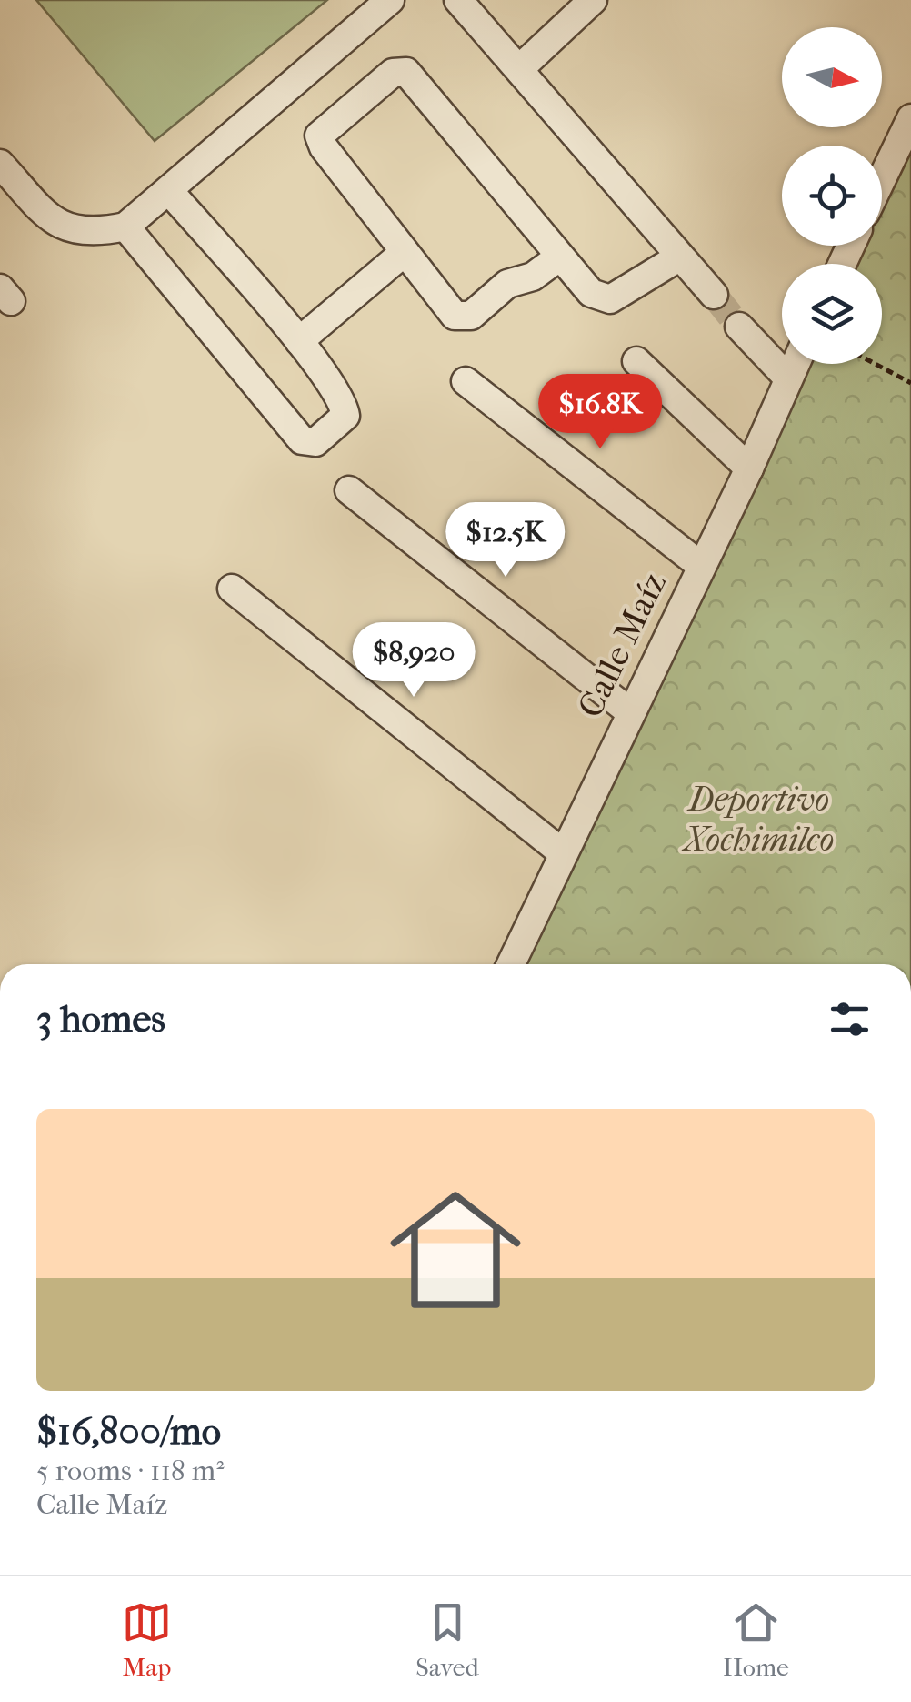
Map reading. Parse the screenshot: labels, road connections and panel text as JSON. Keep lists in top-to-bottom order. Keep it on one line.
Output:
{"streets":{"street":["Calle Maíz"]},"parks":["Deportivo Xochimilco"],"north":"right","page":{"price":["$16.8K","$12.5K","$8,920"],"heading":"3 homes","list":[{"name":"$16,800/mo","note":"5 rooms · 118 m² · Calle Maíz"}],"tabs":["Map","Saved","Home"]}}
